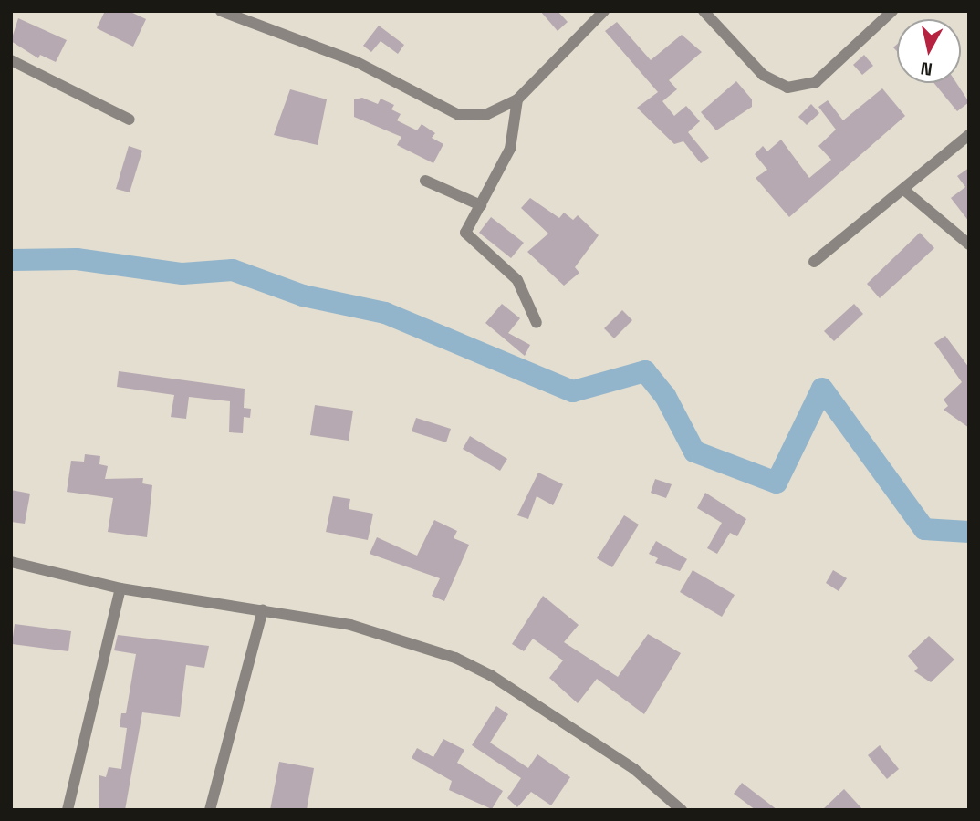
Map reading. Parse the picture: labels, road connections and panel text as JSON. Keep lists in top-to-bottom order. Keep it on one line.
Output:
{"north":"bottom"}
